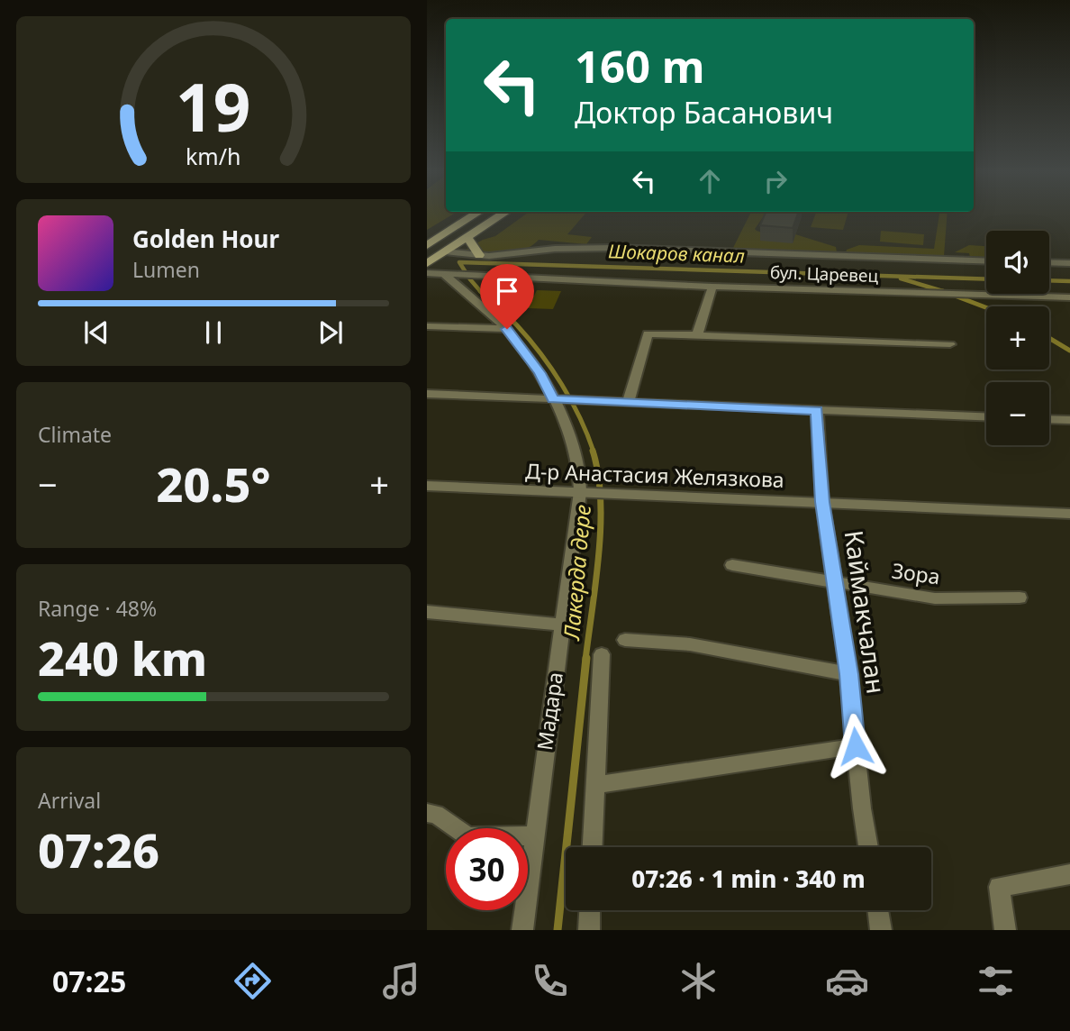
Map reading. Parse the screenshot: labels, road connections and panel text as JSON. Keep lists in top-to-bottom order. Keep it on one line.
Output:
{"streets":{"street":["бул. Царевец","Д-р Анастасия Желязкова","Зора","Каймакчалан","Мадара"]},"crossings":[["бул. Царевец","Мадара"],["Д-р Анастасия Желязкова","Каймакчалан"],["Д-р Анастасия Желязкова","Мадара"],["Зора","Каймакчалан"]],"water":["Шокаров канал","Лакерда дере"],"page":{"turn":["160 m","Доктор Басанович"],"song":["Golden Hour","Lumen"],"map_buttons":["+","−"],"tile":["Climate",["Range · 48%","240 km"],["Arrival","07:26"]],"heat":["−","20.5°","+"],"limit":"30","trip":"07:26 · 1 min · 340 m","tabs":"07:25","gauge":["19","km/h"]}}
